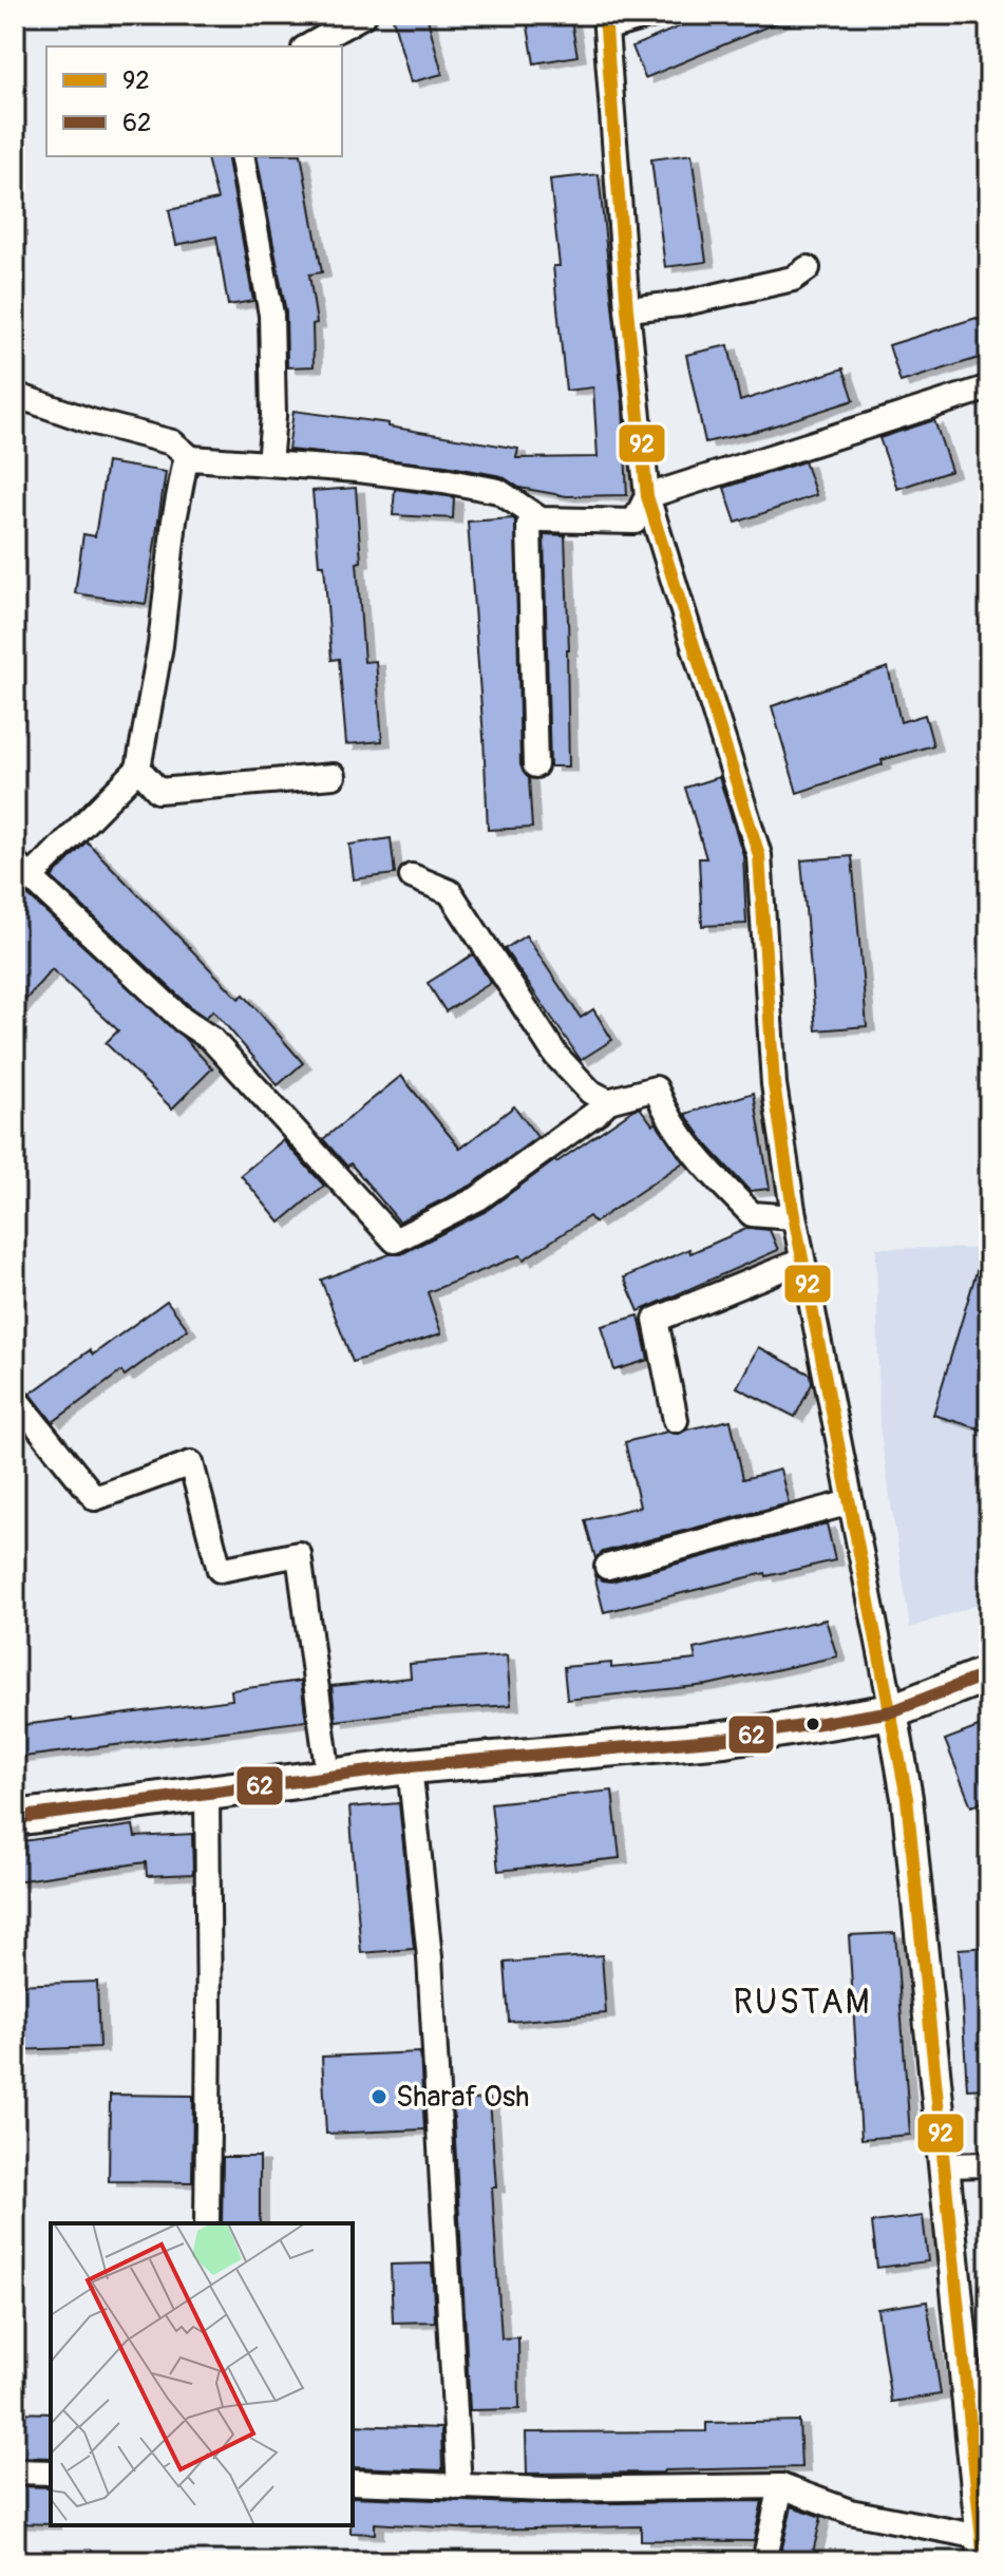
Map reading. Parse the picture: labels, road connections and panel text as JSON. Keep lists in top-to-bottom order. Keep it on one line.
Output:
{"districts":["RUSTAM"],"places":["Sharaf Osh"],"lines":["transit line 92","transit line 62"],"legend":["92","62"]}
